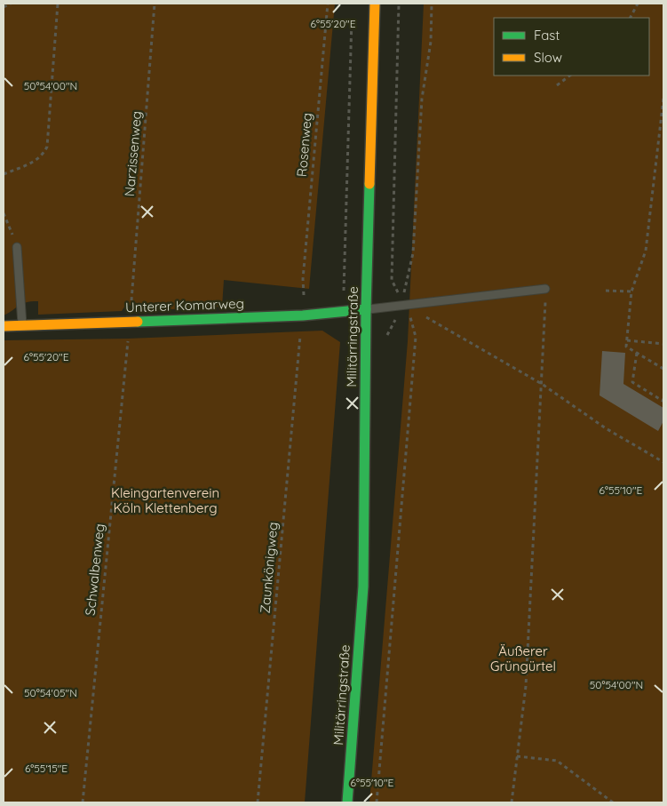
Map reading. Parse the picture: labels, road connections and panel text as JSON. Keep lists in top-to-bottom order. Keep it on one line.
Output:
{"streets":{"main road":["Unterer Komarweg","Militärringstraße"],"path":["Rosenweg","Narzissenweg","Zaunkönigweg","Schwalbenweg"]},"crossings":[["Unterer Komarweg","Militärringstraße"]],"parks":["Kleingartenverein Köln Klettenberg","Äußerer Grüngürtel"],"legend":["Fast","Slow"],"coordinates":["6°55'20\"E","50°54'00\"N","6°55'10\"E","50°54'05\"N","6°55'15\"E"]}
